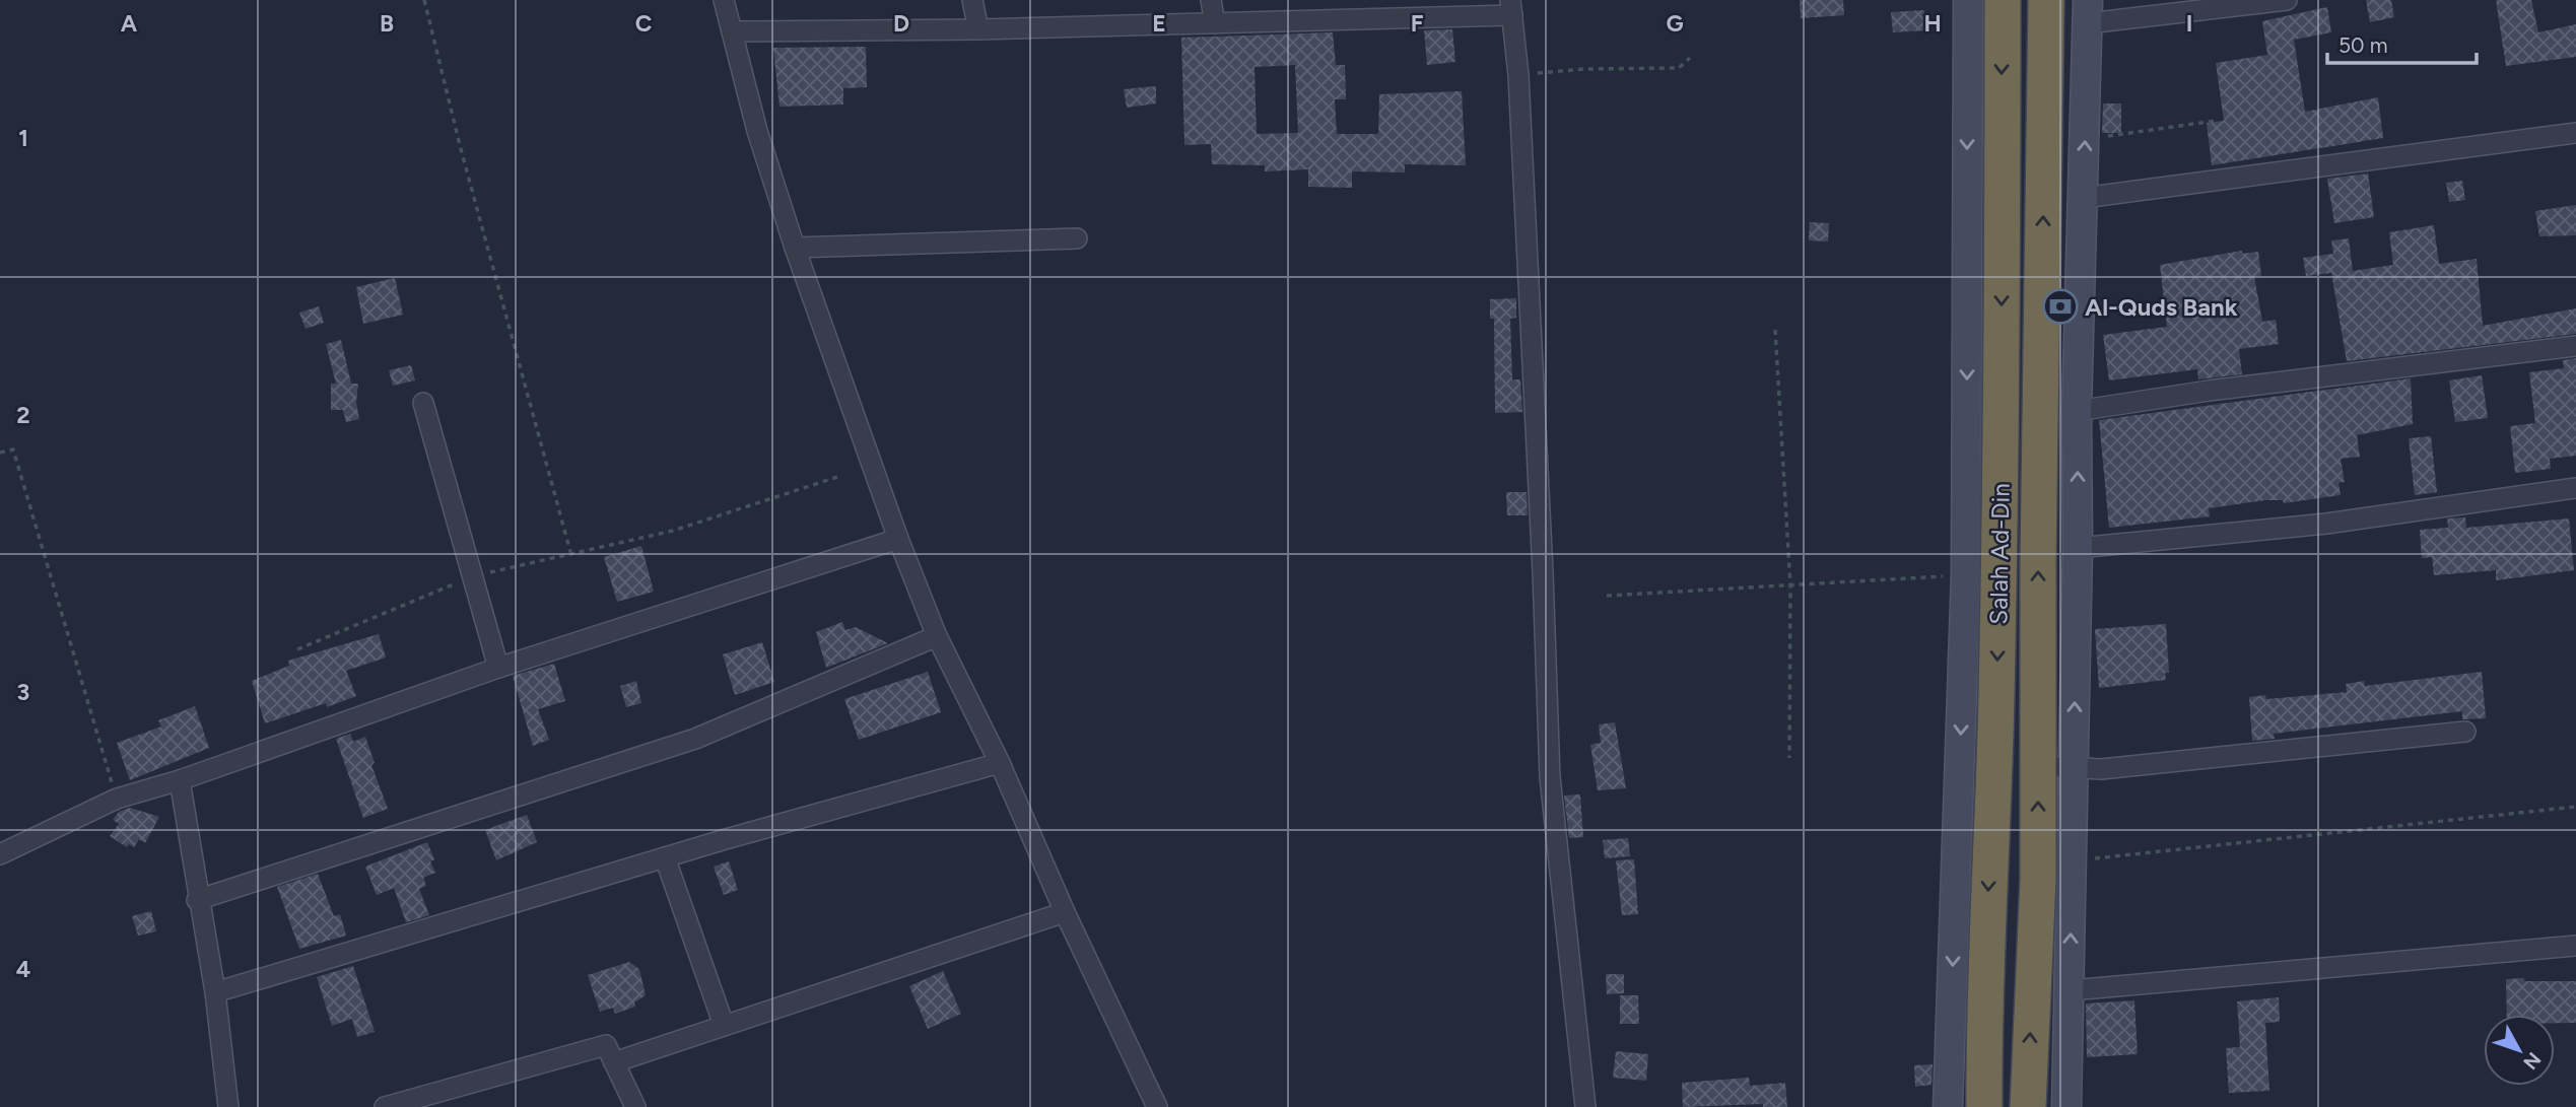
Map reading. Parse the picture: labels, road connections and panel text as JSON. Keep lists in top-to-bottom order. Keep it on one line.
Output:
{"streets":{"highway":["Salah Ad-Din"]},"places":{"bank":["Al-Quds Bank"]},"scale_bar":"50 m","north":"bottom right","grid":{"columns":["A","B","C","D","E","F","G","H","I"],"rows":["1","2","3","4"]}}
